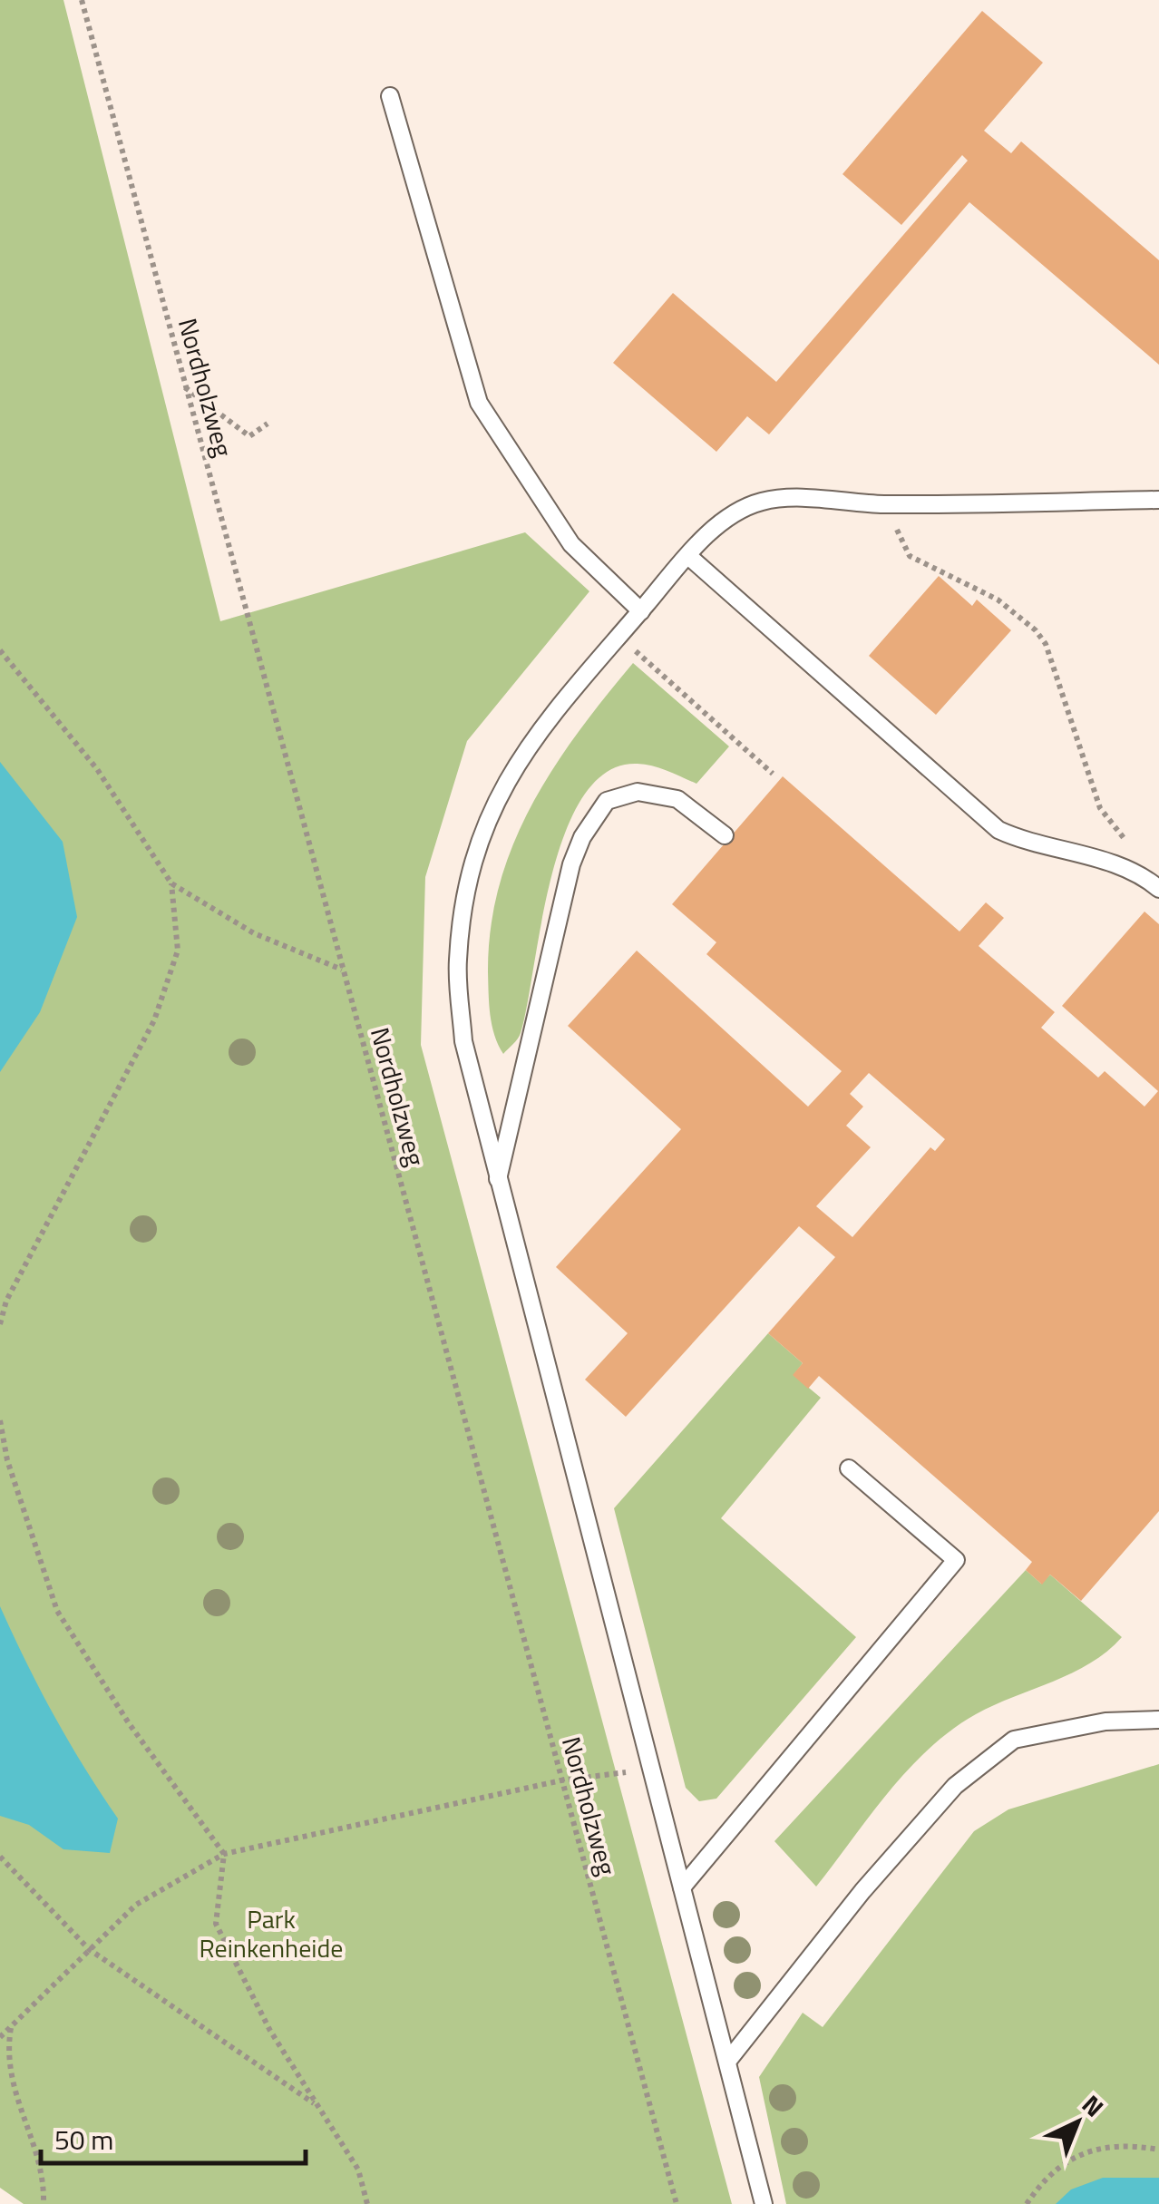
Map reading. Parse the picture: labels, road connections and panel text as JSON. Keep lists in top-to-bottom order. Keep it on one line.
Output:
{"streets":{"path":["Nordholzweg"]},"parks":["Park Reinkenheide"],"scale_bar":"50 m","north":"top right"}
